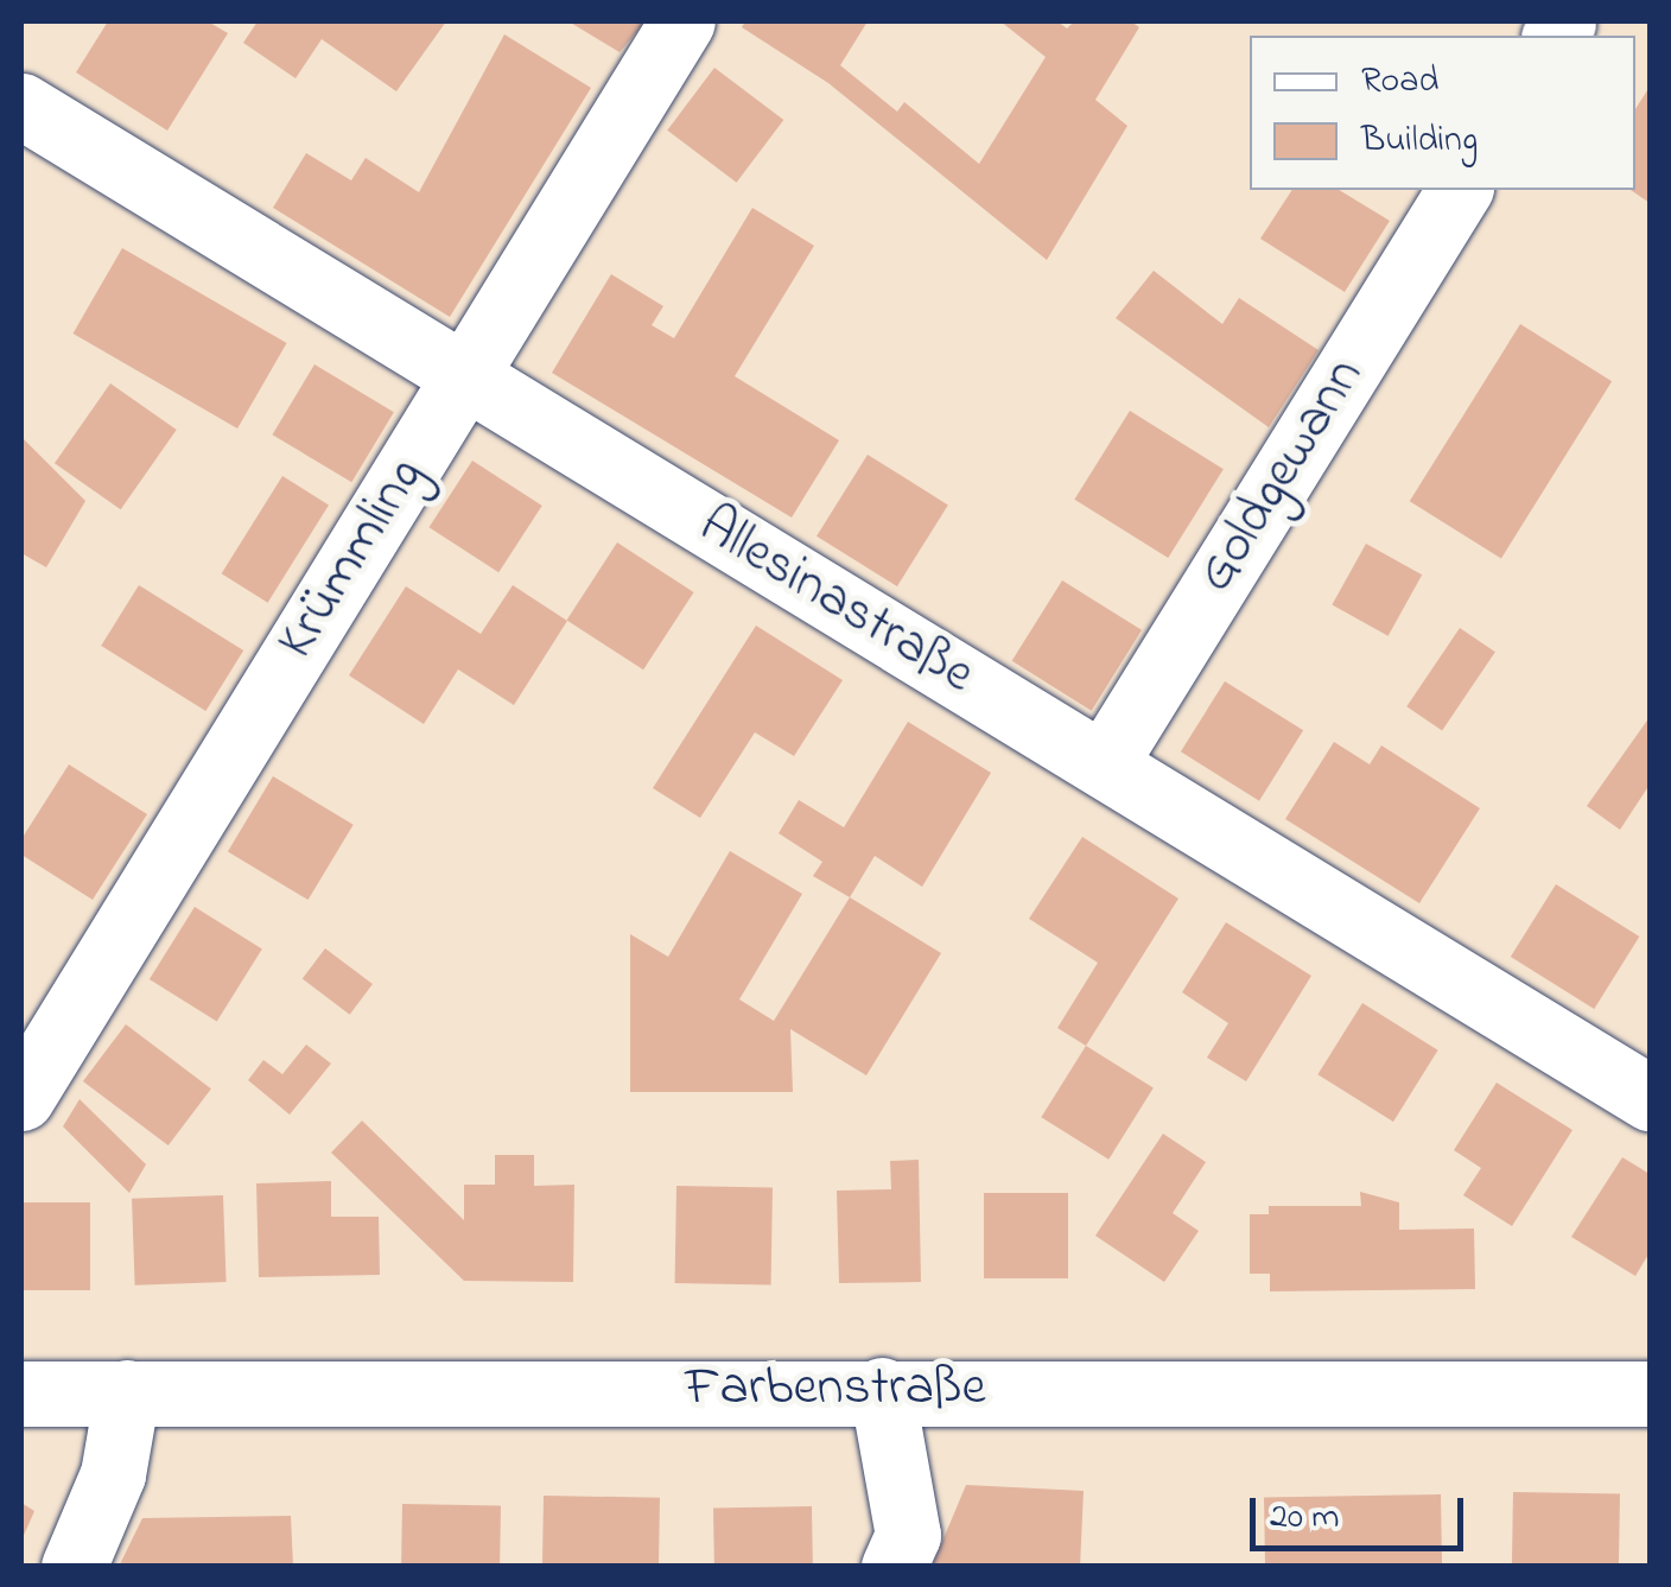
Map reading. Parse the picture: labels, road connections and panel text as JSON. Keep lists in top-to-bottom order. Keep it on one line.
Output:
{"streets":{"street":["Goldgewann","Krümmling","Allesinastraße","Farbenstraße"]},"crossings":[["Goldgewann","Allesinastraße"],["Krümmling","Allesinastraße"]],"legend":["Road","Building"],"scale_bar":"20 m"}
